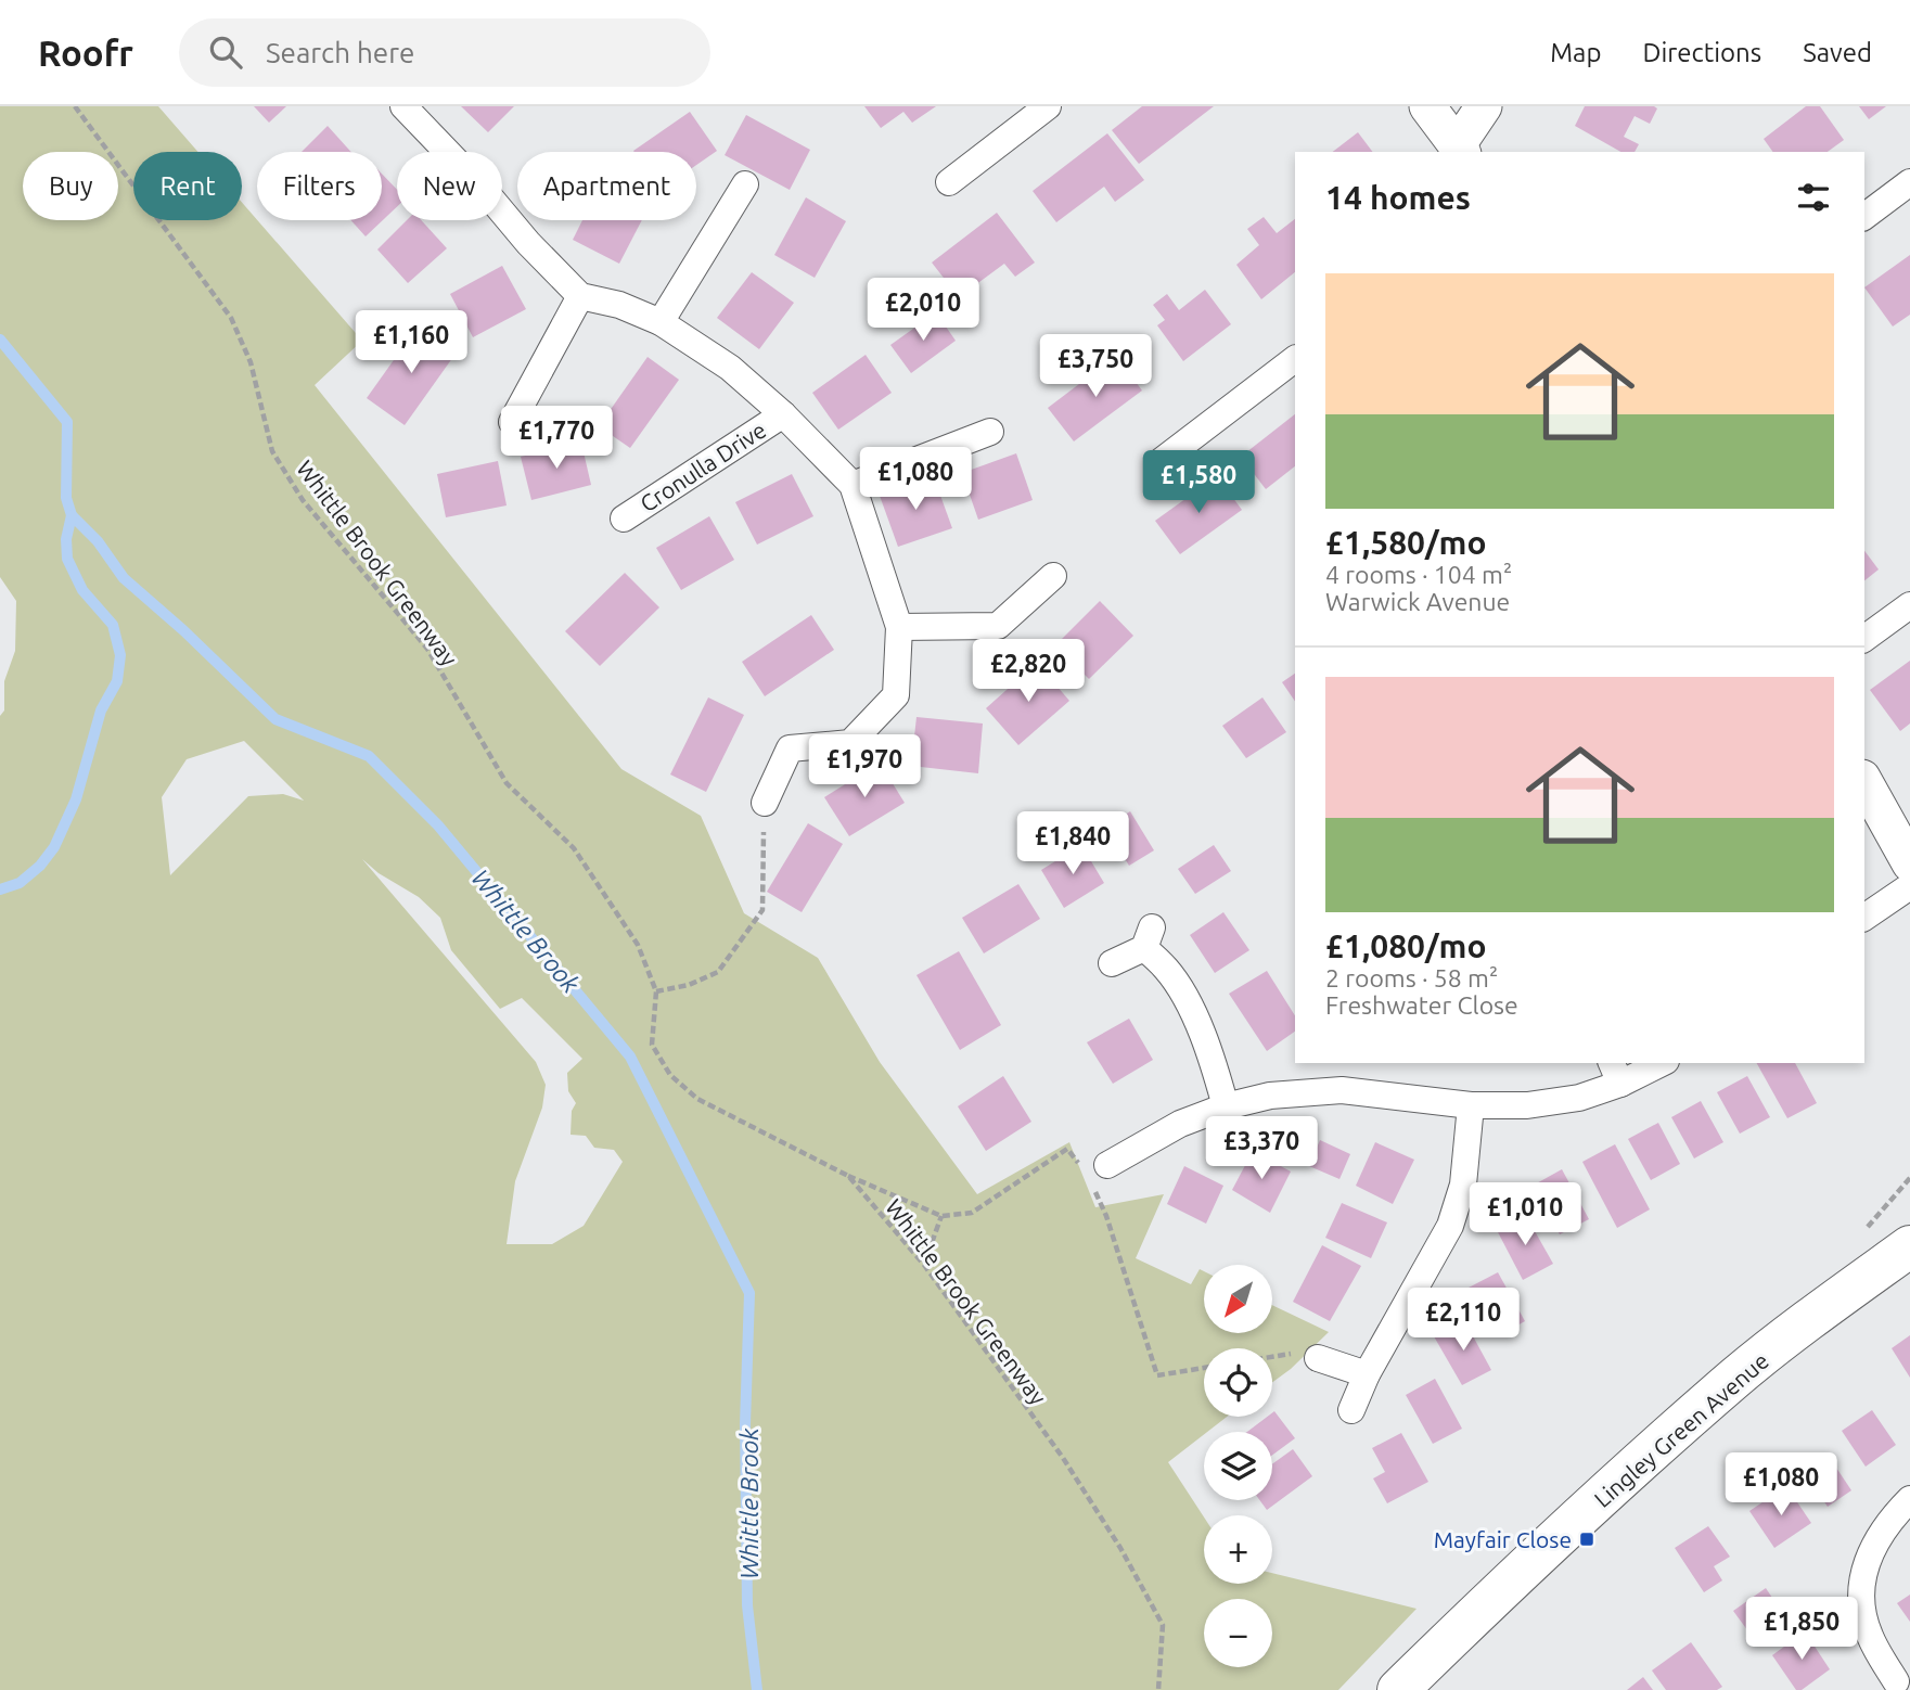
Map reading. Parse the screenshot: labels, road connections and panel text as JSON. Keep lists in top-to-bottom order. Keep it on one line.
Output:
{"streets":{"main road":["Lingley Green Avenue"],"street":["Cronulla Drive"],"path":["Whittle Brook Greenway"]},"water":["Whittle Brook"],"places":{"transit":["Mayfair Close"]},"north":"bottom left","page":{"header":"Roofr","search":"Search here","nav":["Map","Directions","Saved"],"chip":["Buy","Rent","Filters","New","Apartment"],"heading":"14 homes","list":[{"name":"£1,580/mo","note":"4 rooms · 104 m² · Warwick Avenue"},{"name":"£1,080/mo","note":"2 rooms · 58 m² · Freshwater Close"}],"price":["£2,010","£1,160","£3,750","£1,770","£1,080","£1,580","£2,820","£1,970","£1,840","£3,370","£1,010","£2,110","£1,080","£1,850"],"map_buttons":["+","−"]}}
